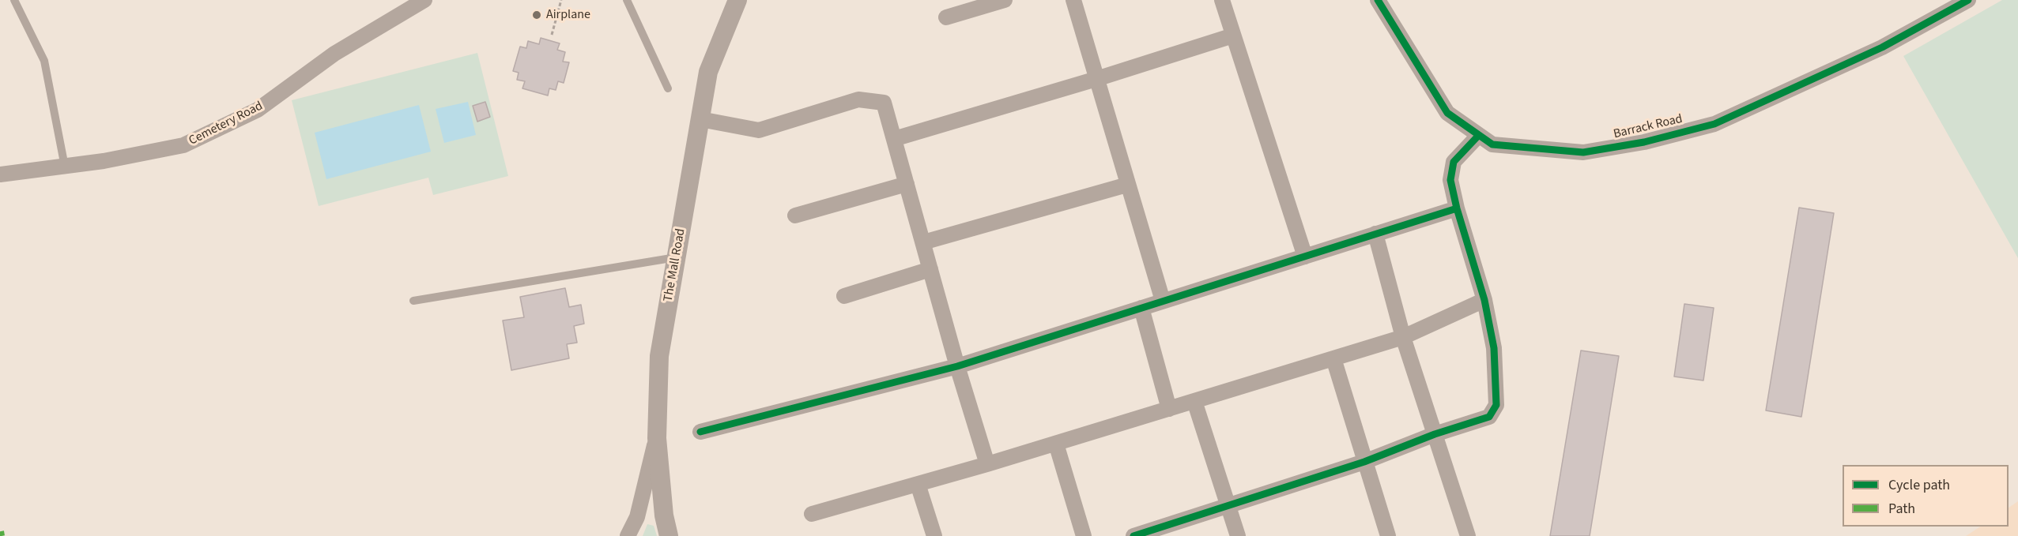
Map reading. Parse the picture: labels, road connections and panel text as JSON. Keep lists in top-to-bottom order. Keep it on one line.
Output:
{"streets":{"street":["Cemetery Road","Barrack Road","The Mall Road"]},"places":["Airplane"],"legend":["Cycle path","Path"]}
